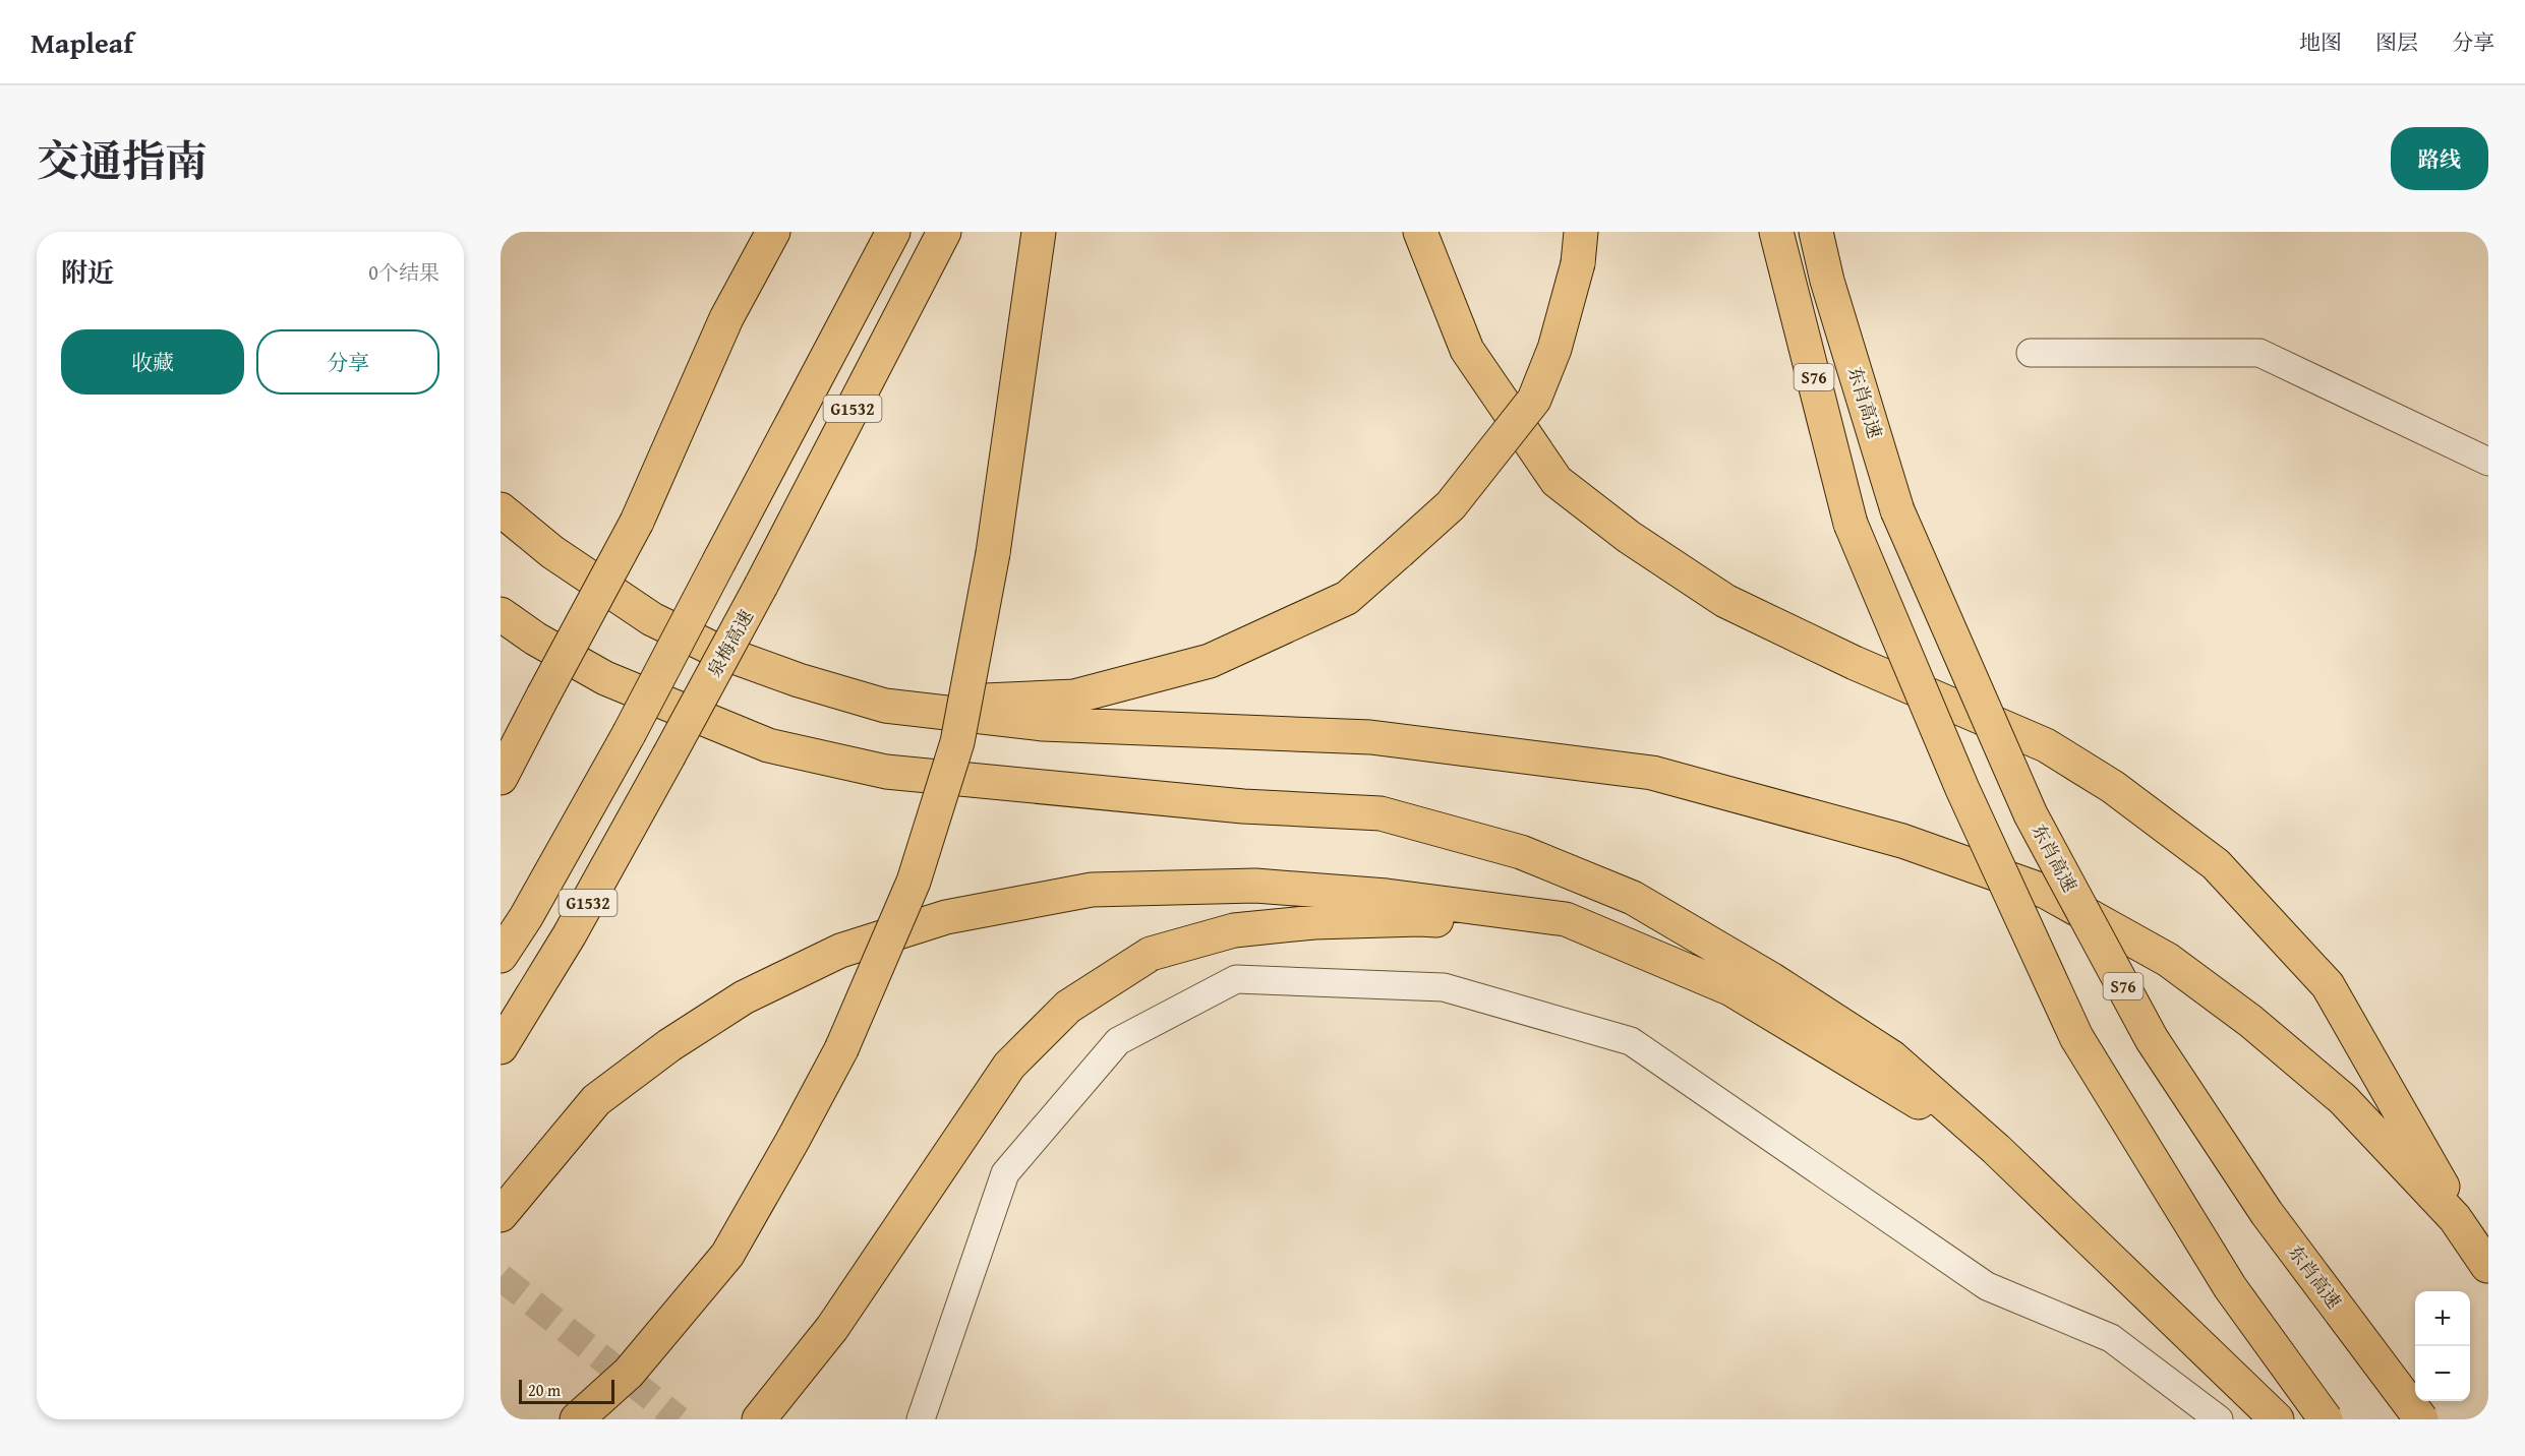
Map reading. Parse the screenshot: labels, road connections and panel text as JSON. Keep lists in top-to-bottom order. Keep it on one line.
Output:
{"streets":{"highway":["S76","东肖高速","G1532","泉梅高速"]},"scale_bar":"20 m","page":{"header":"Mapleaf","nav":["地图","图层","分享"],"title":"交通指南","buttons":["路线",["收藏","分享"]],"heading":["附近","0个结果"],"map_buttons":["+","−"],"scale":"20 m"}}
